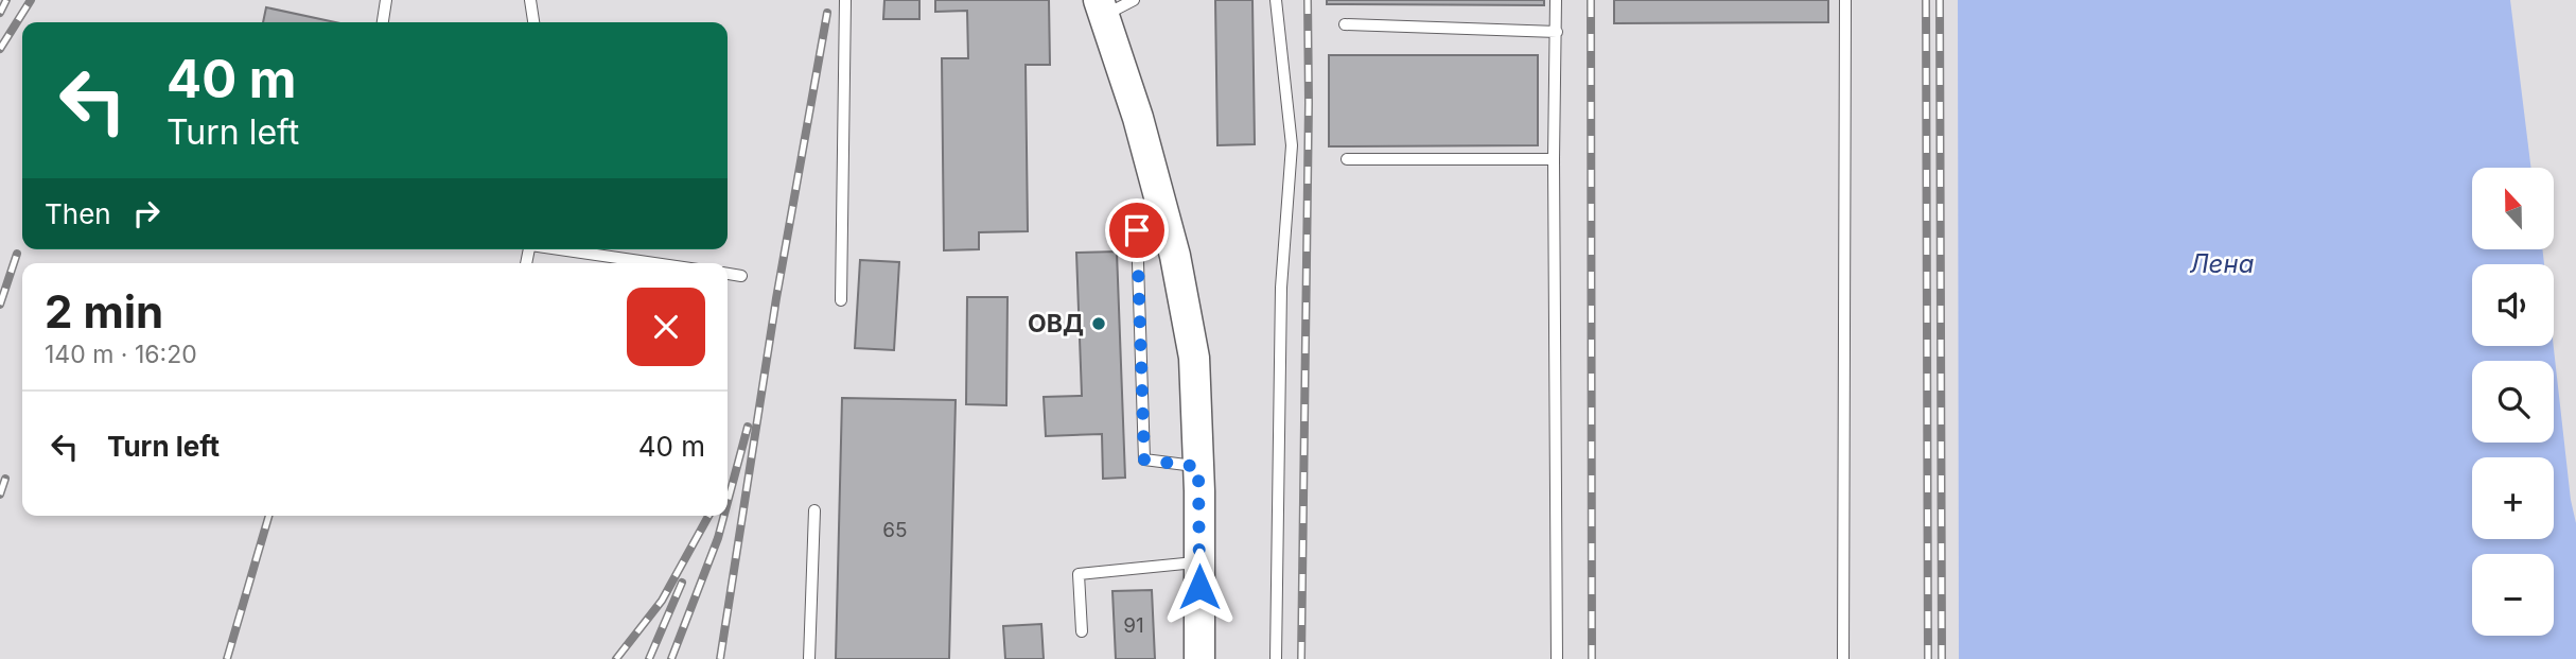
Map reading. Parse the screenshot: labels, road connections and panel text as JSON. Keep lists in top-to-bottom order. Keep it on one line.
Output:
{"water":["Лена"],"places":["ОВД"],"house_numbers":["65","91"],"north":"top","page":{"turn":["40 m","Turn left"],"map_buttons":["+","−"],"then":"Then","heading":["2 min","140 m · 16:20"],"list":[{"name":"Turn left","value":"40 m"}]}}
